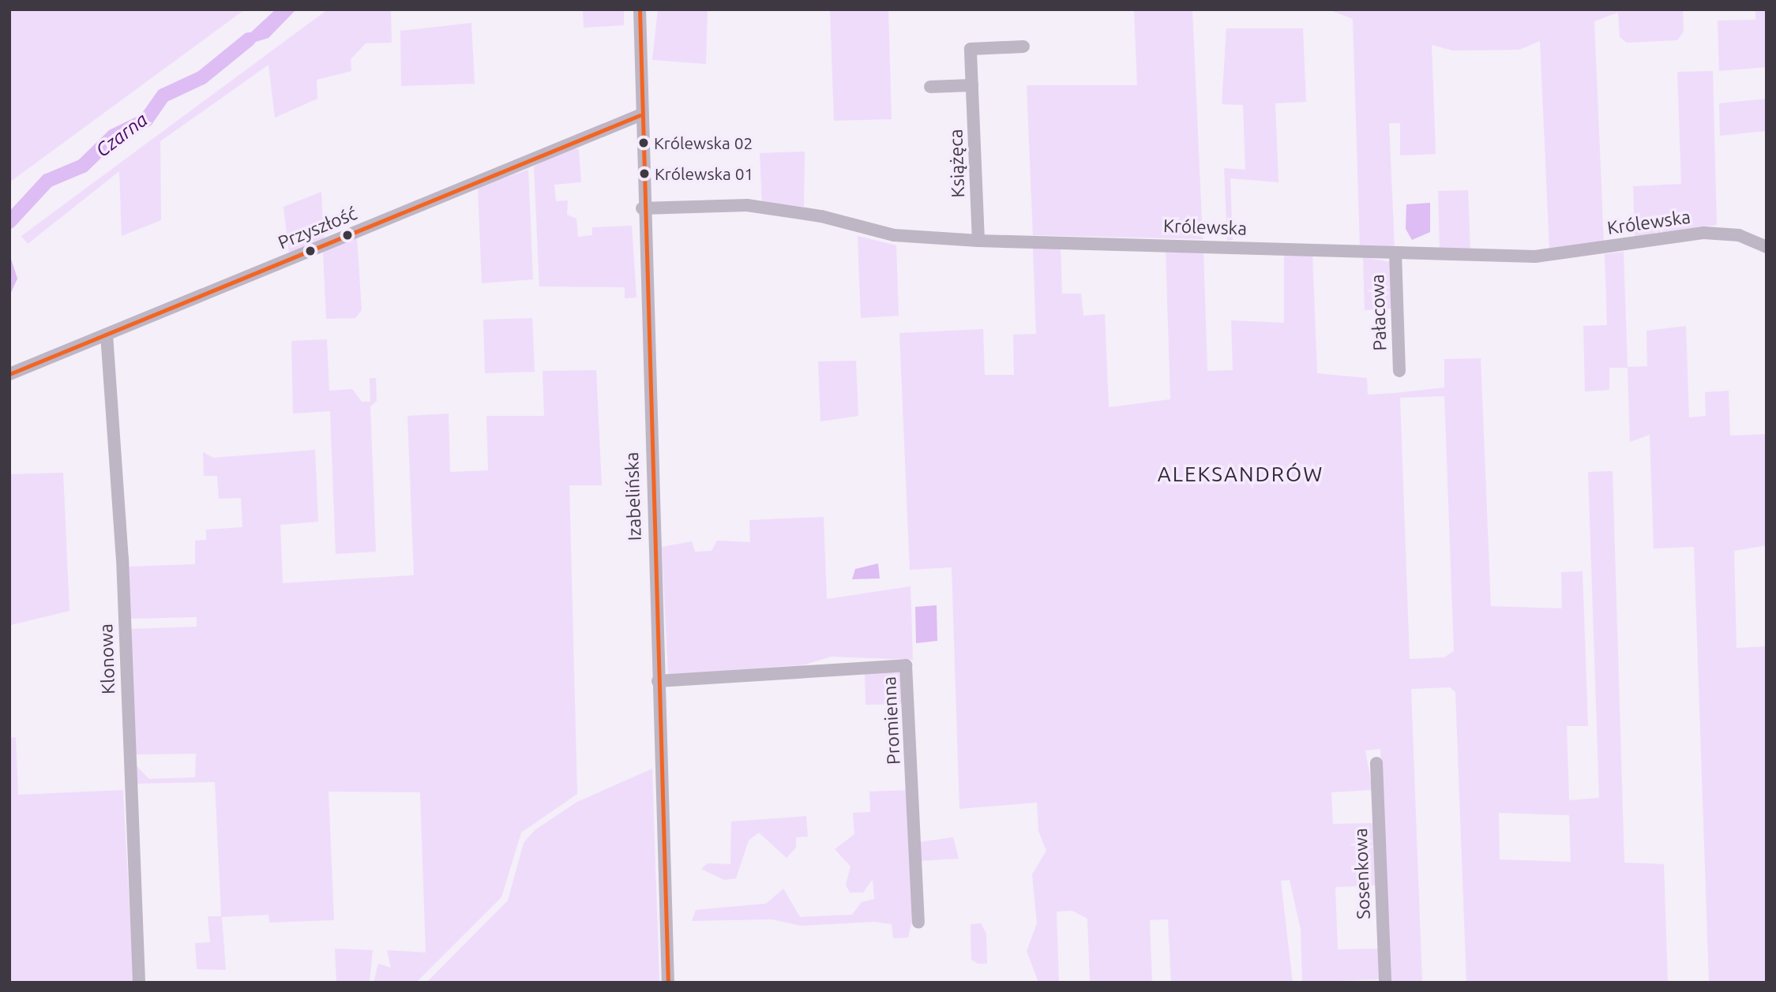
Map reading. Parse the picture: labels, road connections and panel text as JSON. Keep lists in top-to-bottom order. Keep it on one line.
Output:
{"streets":{"street":["Książęca","Królewska","Przyszłość","Pałacowa","Izabelińska","Klonowa","Promienna","Sosenkowa"]},"crossings":[["Książęca","Królewska"],["Królewska","Pałacowa"],["Królewska","Izabelińska"],["Przyszłość","Izabelińska"],["Przyszłość","Klonowa"],["Izabelińska","Promienna"]],"districts":["ALEKSANDRÓW"],"water":["Czarna"],"places":["Królewska 02","Królewska 01"]}
